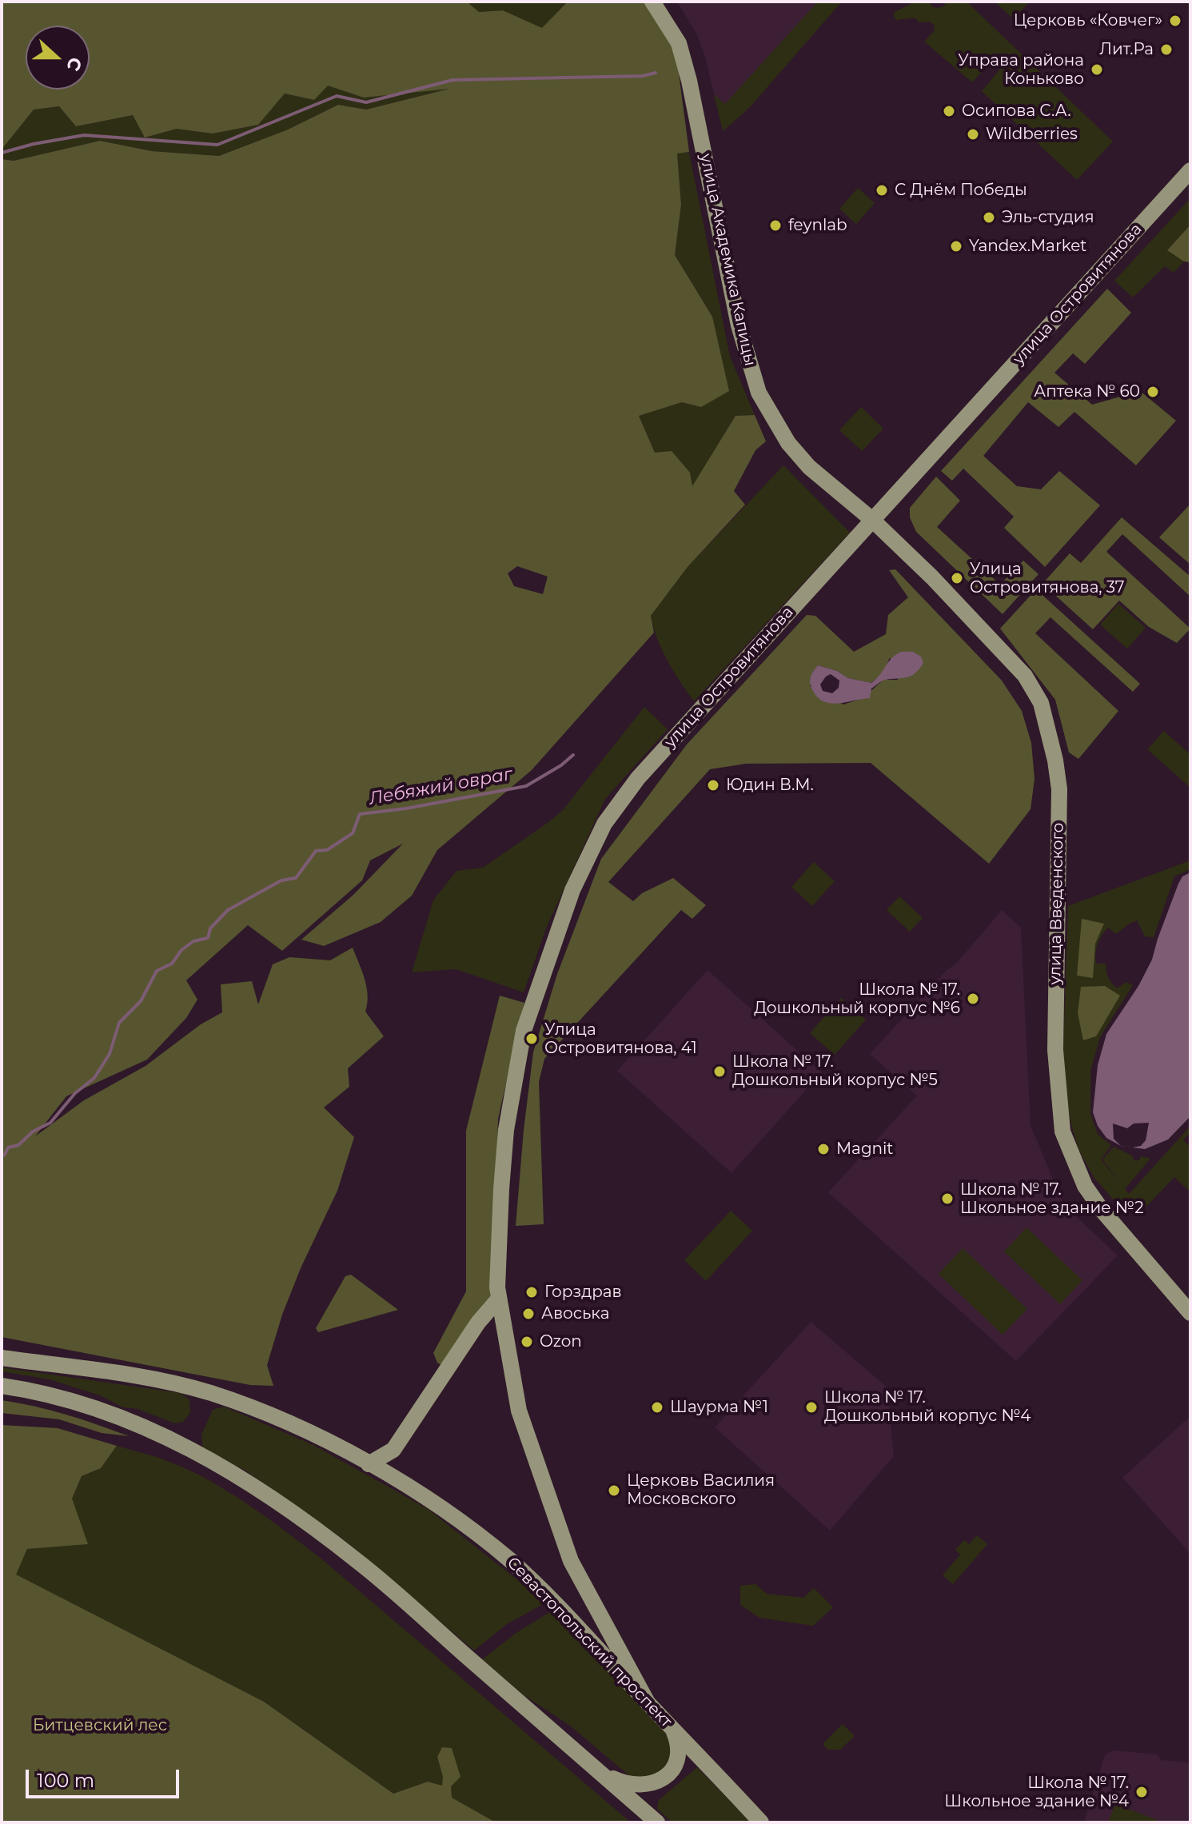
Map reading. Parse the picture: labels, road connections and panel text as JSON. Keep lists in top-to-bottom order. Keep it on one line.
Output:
{"streets":{"main road":["улица Академика Капицы","улица Островитянова","улица Введенского","Севастопольский проспект"]},"crossings":[["улица Академика Капицы","улица Островитянова"],["улица Академика Капицы","улица Введенского"],["улица Островитянова","улица Введенского"],["улица Островитянова","Севастопольский проспект"]],"water":["Лебяжий овраг"],"parks":["Битцевский лес"],"places":["Церковь «Ковчег»","Лит.Ра","Управа района Коньково","Осипова С.А.","Wildberries","С Днём Победы","Эль-студия","feynlab","Yandex.Market","Аптека № 60","Улица Островитянова, 37","Юдин В.М.","Школа № 17. Дошкольный корпус №6","Улица Островитянова, 41","Школа № 17. Дошкольный корпус №5","Magnit","Школа № 17. Школьное здание №2","Горздрав","Авоська","Ozon","Шаурма №1","Школа № 17. Дошкольный корпус №4","Церковь Василия Московского","Школа № 17. Школьное здание №4"],"scale_bar":"100 m","north":"right"}
